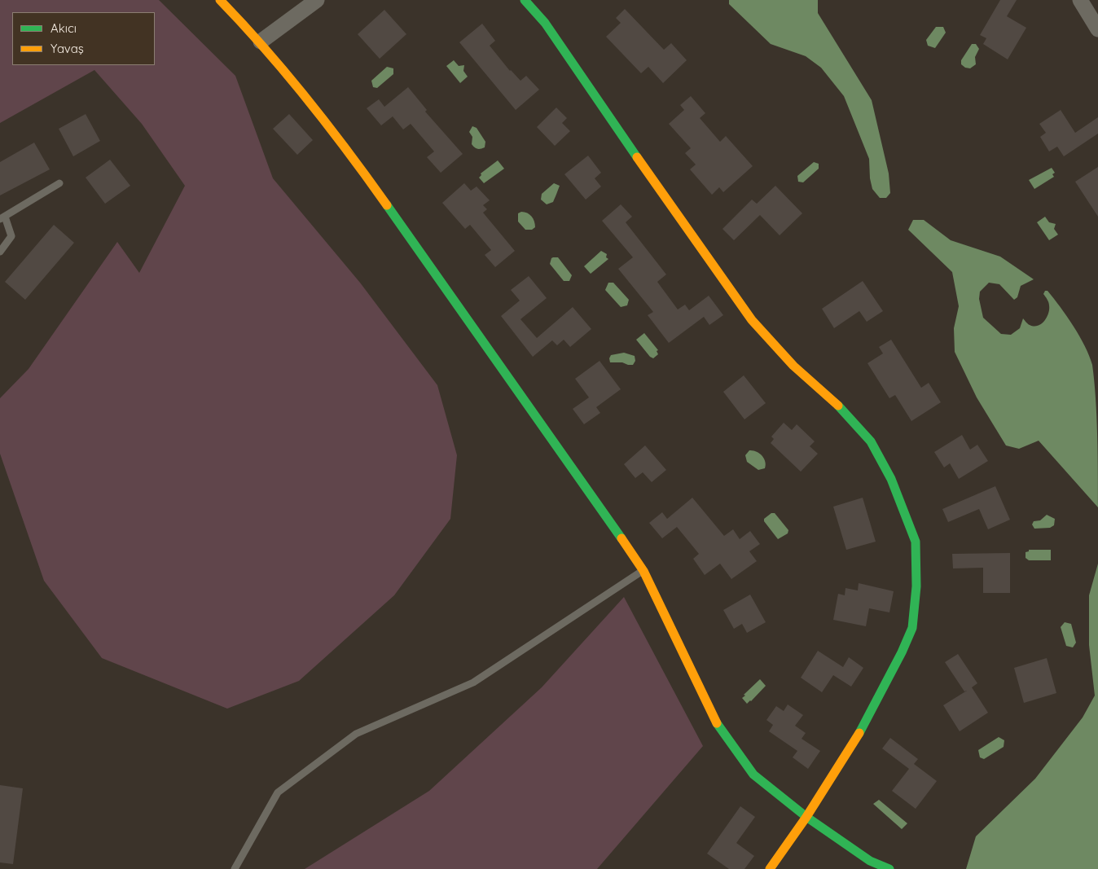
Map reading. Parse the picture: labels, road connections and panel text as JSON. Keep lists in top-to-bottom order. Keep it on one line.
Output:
{"legend":["Akıcı","Yavaş"]}
